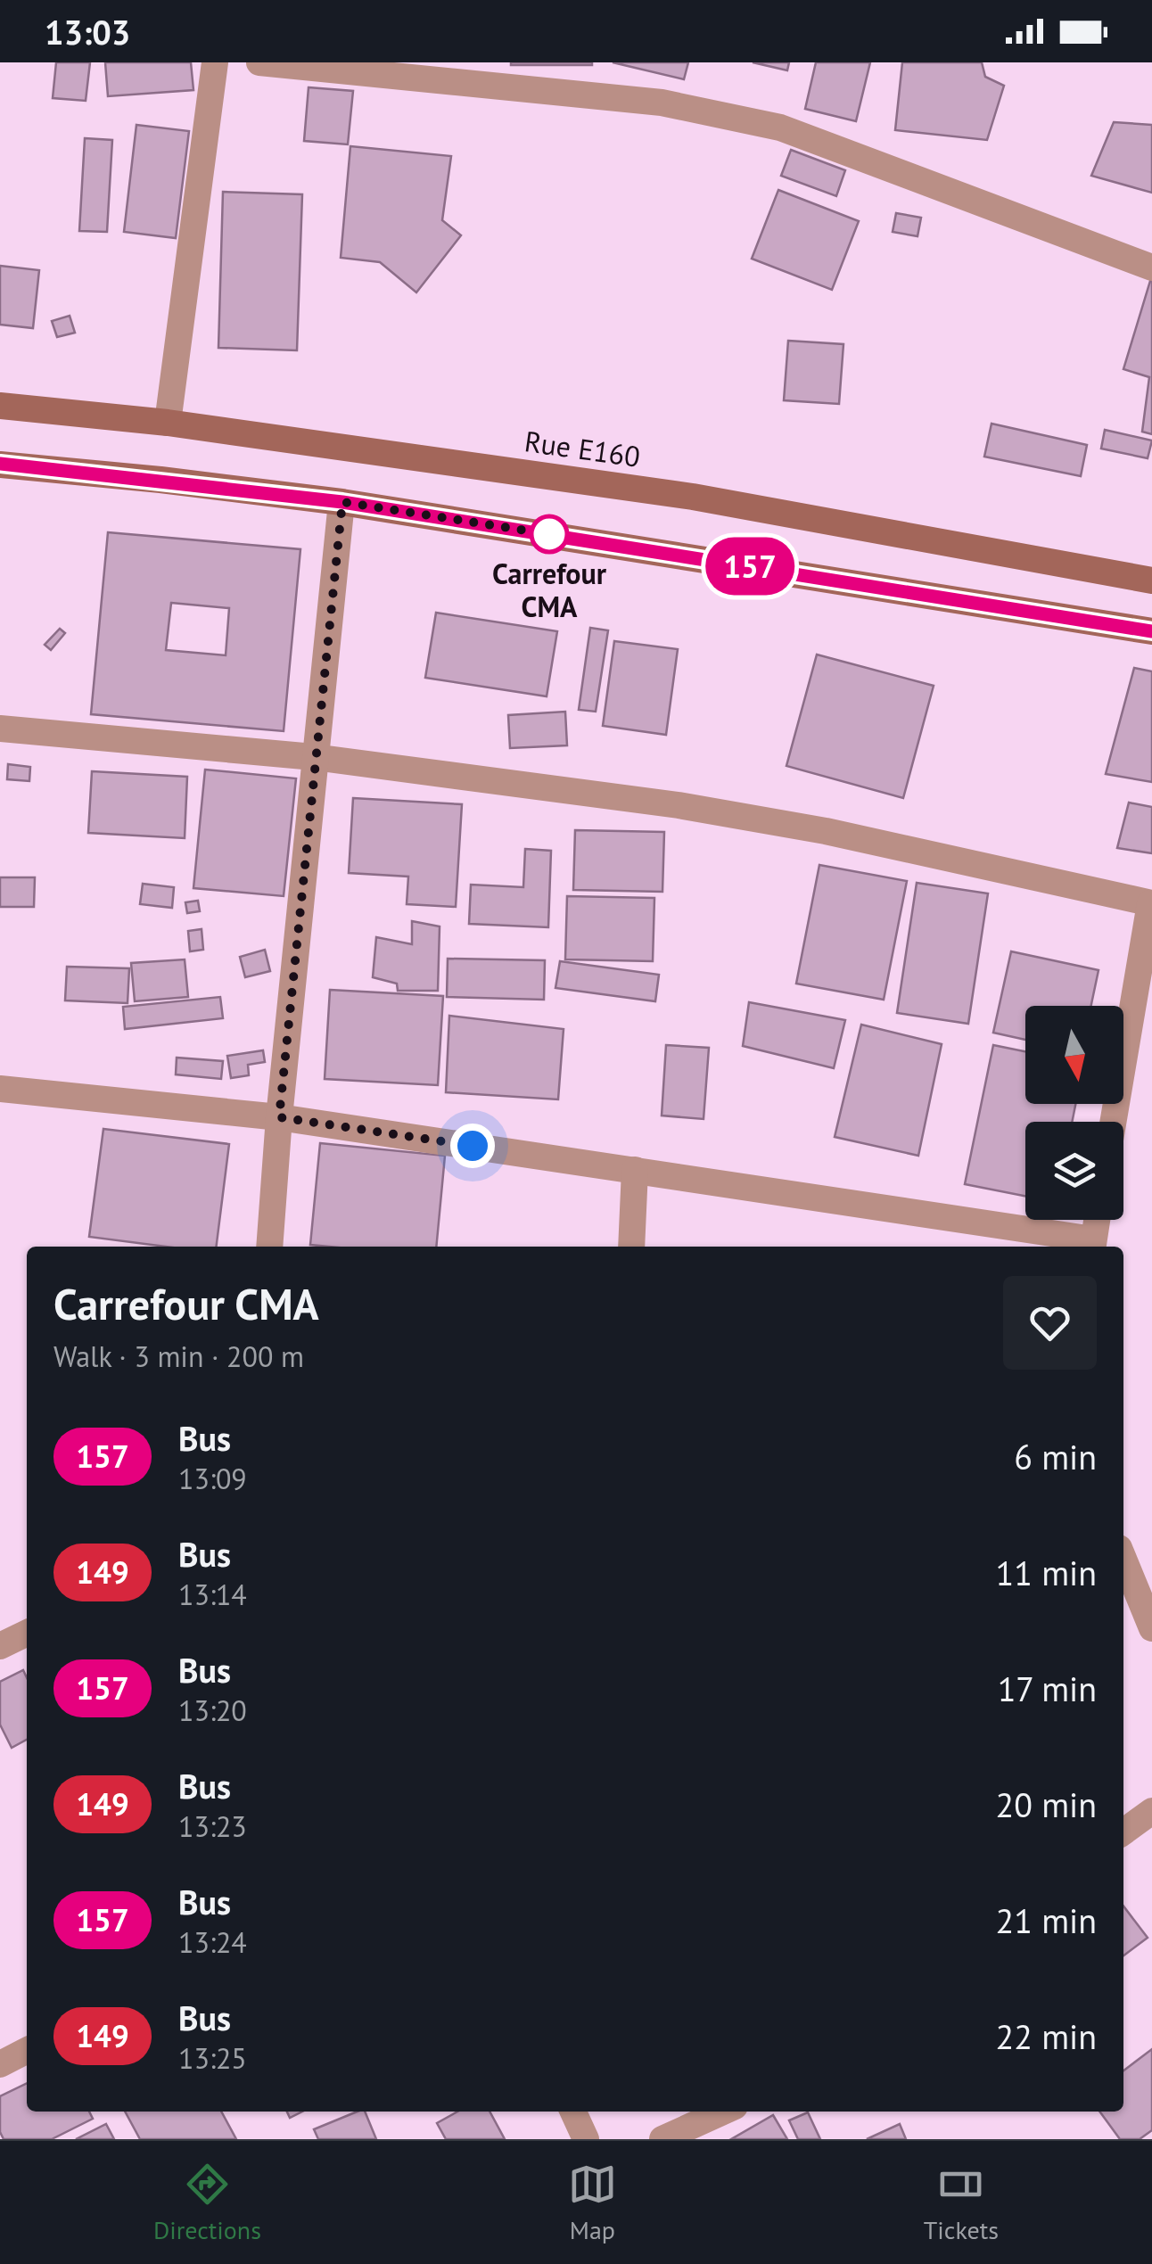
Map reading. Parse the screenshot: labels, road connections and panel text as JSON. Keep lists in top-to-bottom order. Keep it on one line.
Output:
{"streets":{"street":["Rue E160"]},"places":["Carrefour CMA"],"lines":["bus line 157"],"north":"bottom","page":{"status":"13:03","on_map":"157","heading":["Carrefour CMA","Walk · 3 min · 200 m"],"list":[{"mark":"157","name":"Bus","note":"13:09","value":"6 min"},{"mark":"149","name":"Bus","note":"13:14","value":"11 min"},{"mark":"157","name":"Bus","note":"13:20","value":"17 min"},{"mark":"149","name":"Bus","note":"13:23","value":"20 min"},{"mark":"157","name":"Bus","note":"13:24","value":"21 min"},{"mark":"149","name":"Bus","note":"13:25","value":"22 min"}],"tabs":["Directions","Map","Tickets"]}}
